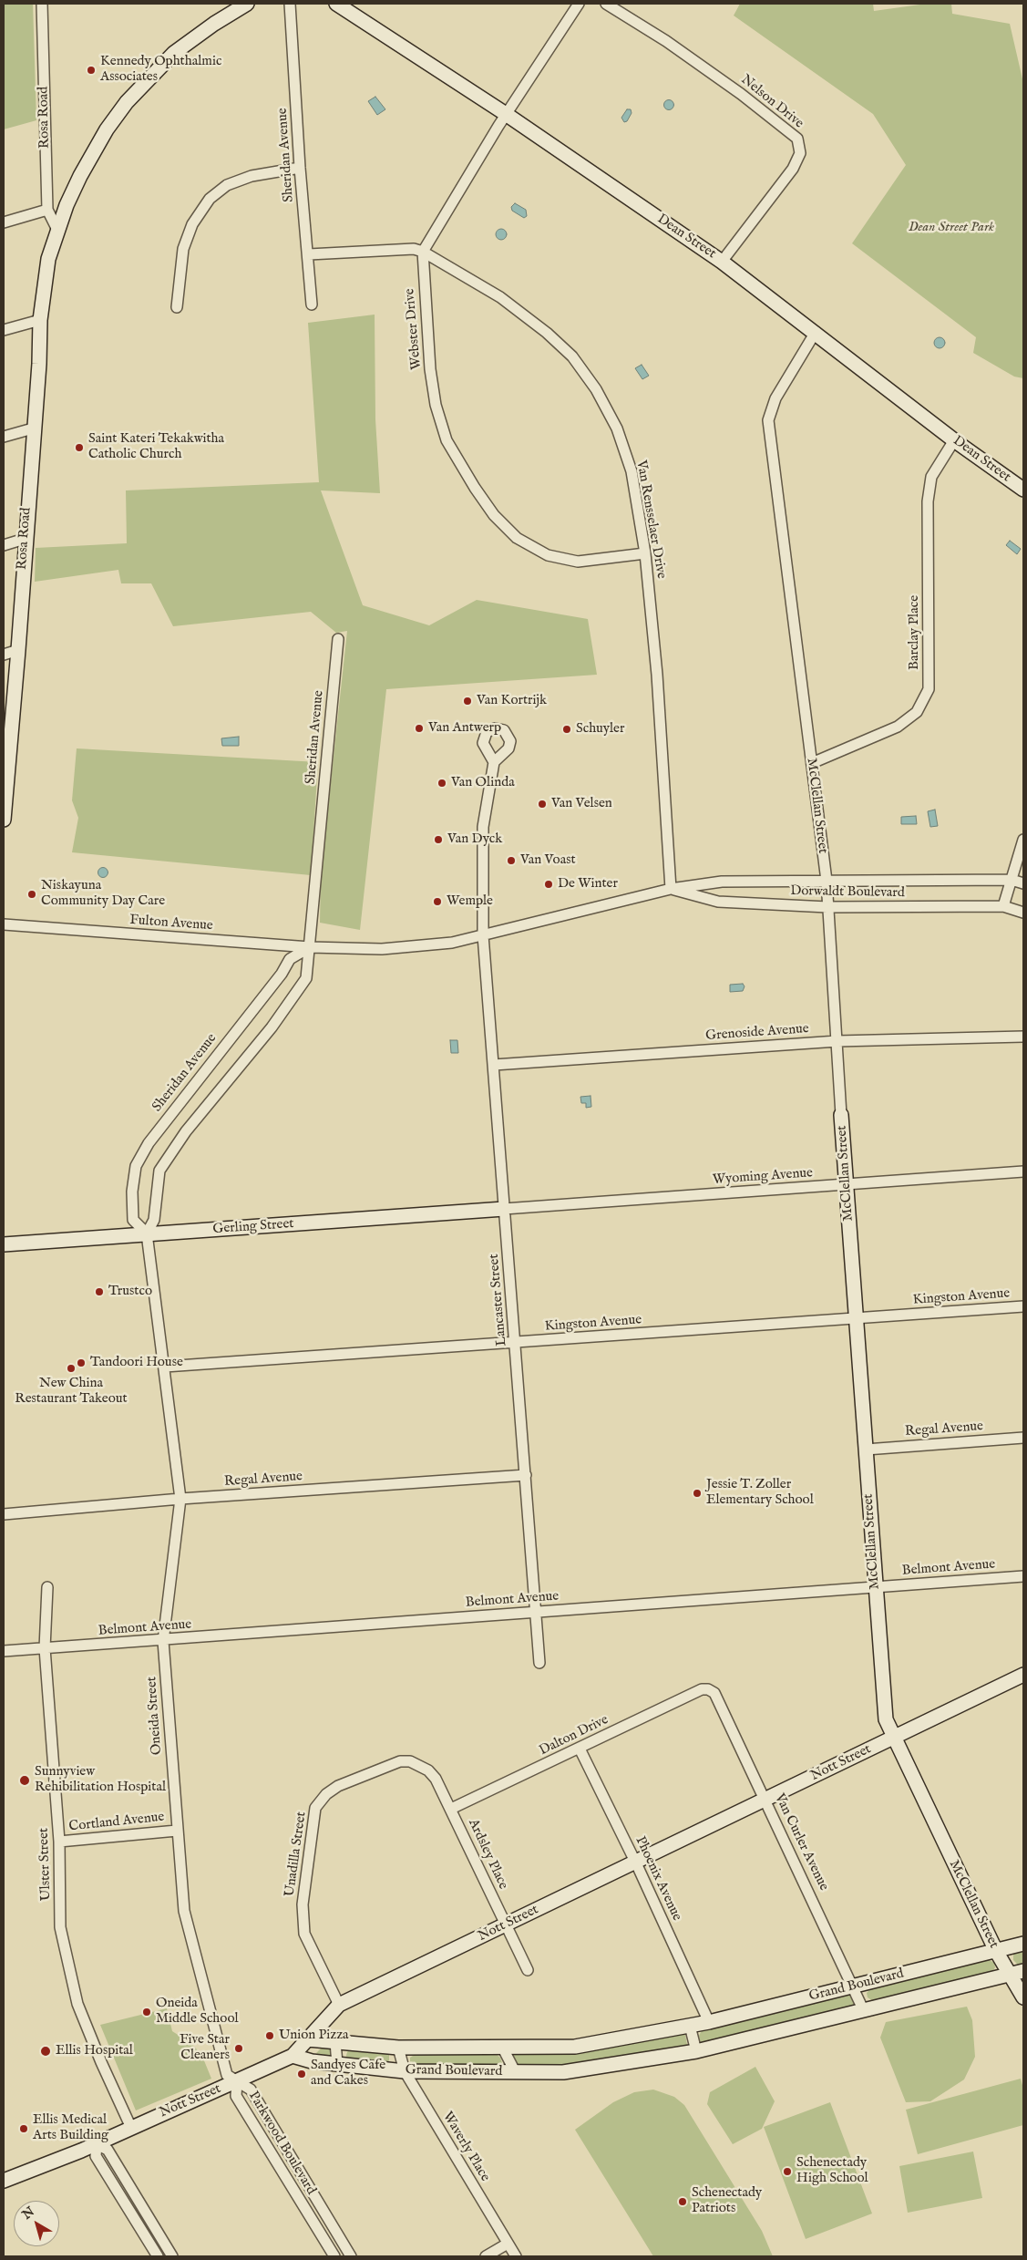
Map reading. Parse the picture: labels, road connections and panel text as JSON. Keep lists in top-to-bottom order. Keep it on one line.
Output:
{"streets":{"street":["Nelson Drive","Rosa Road","Sheridan Avenue","Dean Street","Webster Drive","Van Rensselaer Drive","Barclay Place","McClellan Street","Dorwaldt Boulevard","Fulton Avenue","Grenoside Avenue","Wyoming Avenue","Gerling Street","Kingston Avenue","Lancaster Street","Regal Avenue","Belmont Avenue","Oneida Street","Dalton Drive","Nott Street","Cortland Avenue","Van Curler Avenue","Unadilla Street","Ardsley Place","Ulster Street","Phoenix Avenue","Grand Boulevard","Parkwood Boulevard","Waverly Place"]},"crossings":[["Nelson Drive","Dean Street"],["Sheridan Avenue","Van Rensselaer Drive"],["Sheridan Avenue","Dorwaldt Boulevard"],["Sheridan Avenue","Fulton Avenue"],["Sheridan Avenue","Gerling Street"],["Sheridan Avenue","Kingston Avenue"],["Sheridan Avenue","Oneida Street"],["Dean Street","Barclay Place"],["Dean Street","McClellan Street"],["Webster Drive","Van Rensselaer Drive"],["Van Rensselaer Drive","Dorwaldt Boulevard"],["Barclay Place","McClellan Street"],["McClellan Street","Dorwaldt Boulevard"],["McClellan Street","Grenoside Avenue"],["McClellan Street","Wyoming Avenue"],["McClellan Street","Kingston Avenue"],["McClellan Street","Regal Avenue"],["McClellan Street","Belmont Avenue"],["McClellan Street","Nott Street"],["McClellan Street","Grand Boulevard"],["Dorwaldt Boulevard","Fulton Avenue"],["Dorwaldt Boulevard","Lancaster Street"],["Grenoside Avenue","Lancaster Street"],["Wyoming Avenue","Gerling Street"],["Wyoming Avenue","Lancaster Street"],["Gerling Street","Lancaster Street"],["Kingston Avenue","Lancaster Street"],["Kingston Avenue","Oneida Street"],["Lancaster Street","Regal Avenue"],["Lancaster Street","Belmont Avenue"],["Regal Avenue","Oneida Street"],["Belmont Avenue","Oneida Street"],["Belmont Avenue","Ulster Street"],["Oneida Street","Nott Street"],["Oneida Street","Cortland Avenue"],["Oneida Street","Parkwood Boulevard"],["Dalton Drive","Van Curler Avenue"],["Dalton Drive","Ardsley Place"],["Dalton Drive","Phoenix Avenue"],["Nott Street","Van Curler Avenue"],["Nott Street","Unadilla Street"],["Nott Street","Ardsley Place"],["Nott Street","Ulster Street"],["Nott Street","Phoenix Avenue"],["Nott Street","Grand Boulevard"],["Nott Street","Parkwood Boulevard"],["Cortland Avenue","Ulster Street"],["Van Curler Avenue","Grand Boulevard"],["Unadilla Street","Ardsley Place"],["Phoenix Avenue","Grand Boulevard"],["Grand Boulevard","Waverly Place"]],"parks":["Dean Street Park"],"places":["Kennedy Ophthalmic Associates","Saint Kateri Tekakwitha Catholic Church","Van Kortrijk","Van Antwerp","Schuyler","Van Olinda","Van Velsen","Van Dyck","Van Voast","De Winter","Niskayuna Community Day Care","Wemple","Trustco","Tandoori House","New China Restaurant Takeout","Jessie T. Zoller Elementary School","Sunnyview Rehibilitation Hospital","Oneida Middle School","Union Pizza","Five Star Cleaners","Ellis Hospital","Sandyes Cafe and Cakes","Ellis Medical Arts Building","Schenectady High School","Schenectady Patriots"],"north":"top left"}
